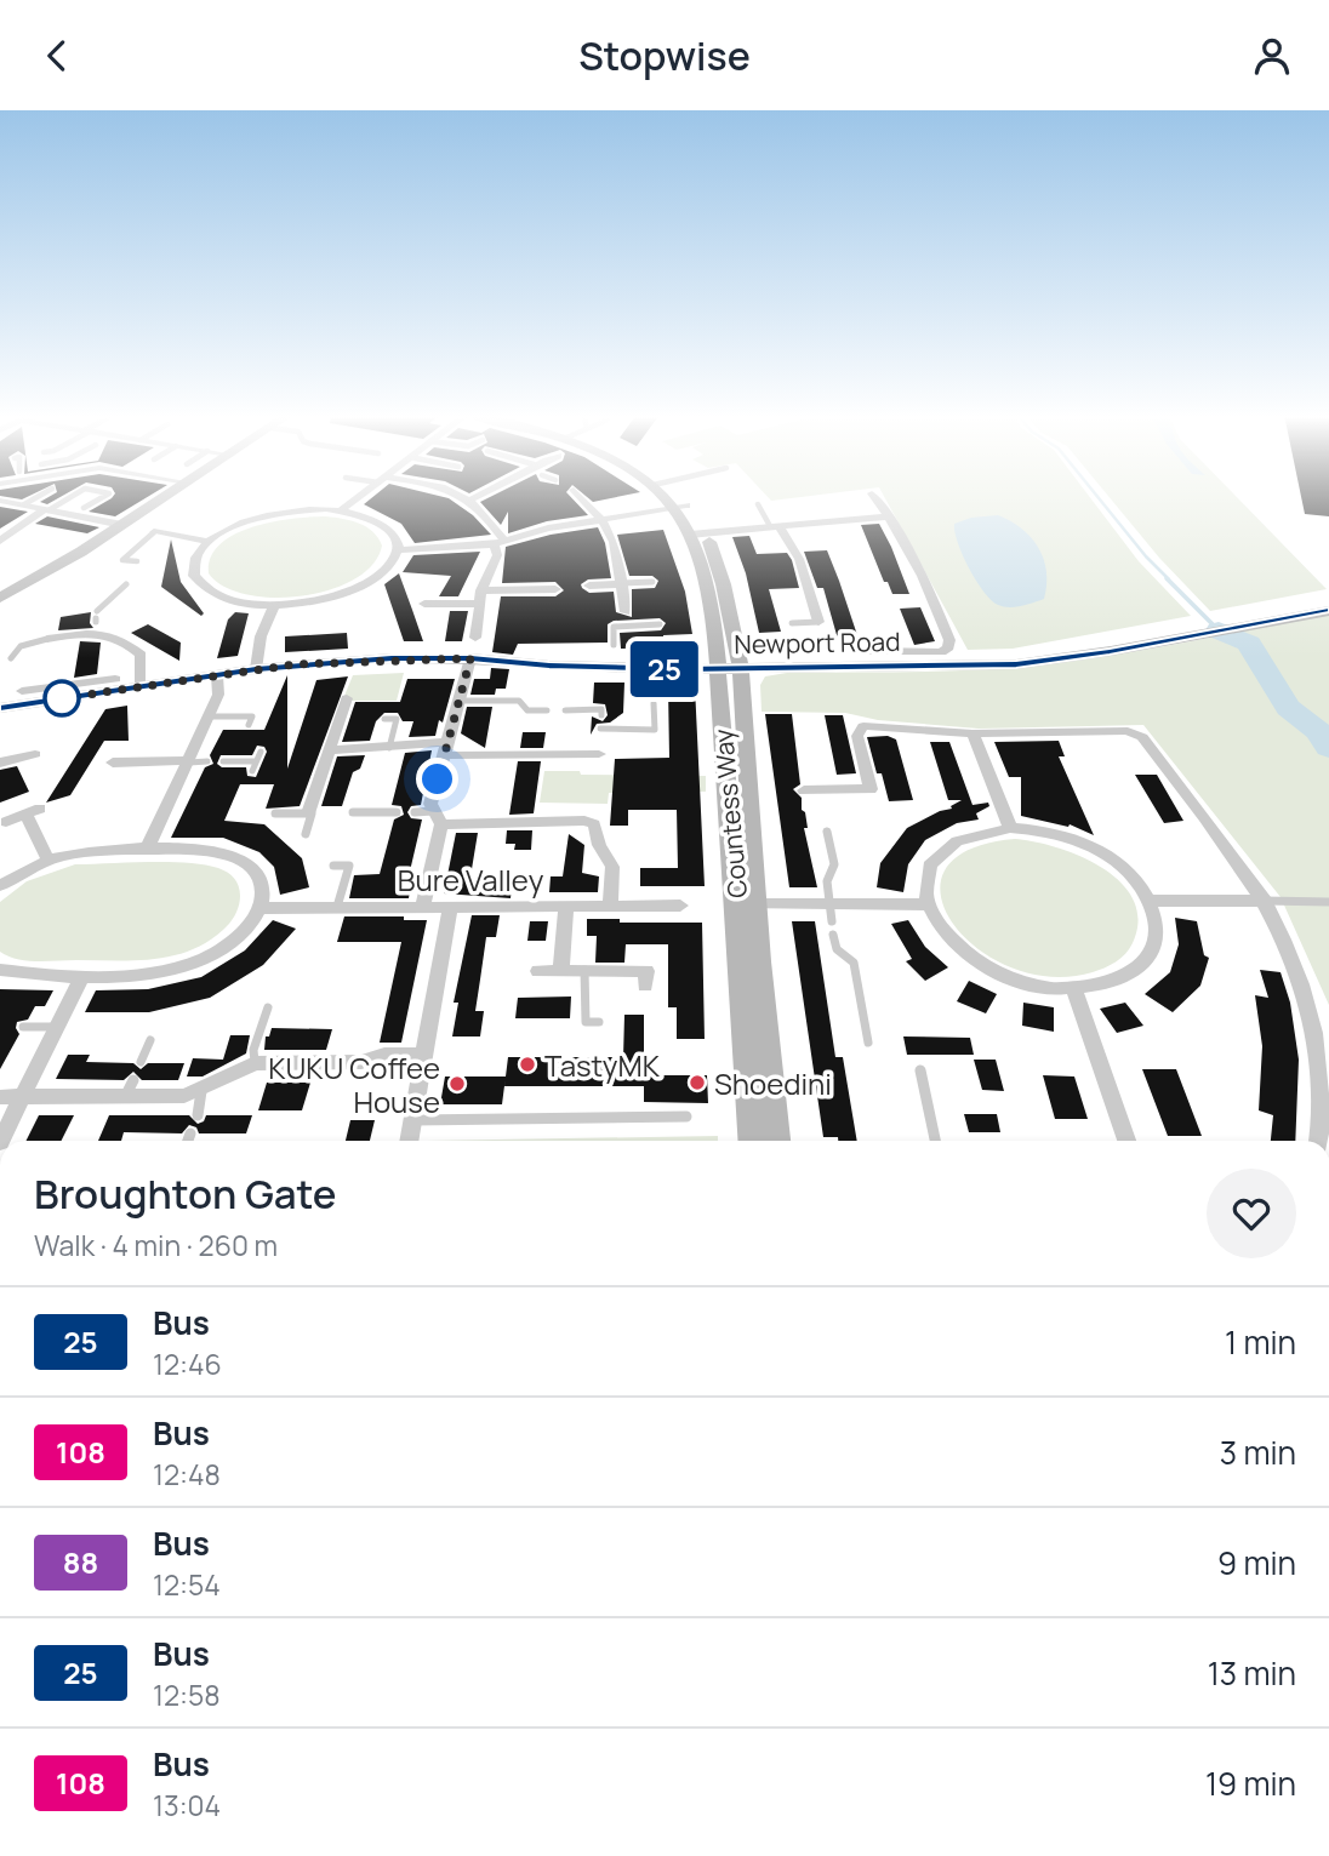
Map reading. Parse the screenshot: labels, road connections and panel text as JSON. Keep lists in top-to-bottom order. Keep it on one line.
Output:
{"streets":{"street":["Newport Road","Countess Way","Bure Valley"]},"crossings":[["Newport Road","Countess Way"]],"places":["TastyMK","Shoedini","KUKU Coffee House"],"lines":["bus line 25"],"page":{"header":"Stopwise","on_map":"25","heading":["Broughton Gate","Walk · 4 min · 260 m"],"list":[{"mark":"25","name":"Bus","note":"12:46","value":"1 min"},{"mark":"108","name":"Bus","note":"12:48","value":"3 min"},{"mark":"88","name":"Bus","note":"12:54","value":"9 min"},{"mark":"25","name":"Bus","note":"12:58","value":"13 min"},{"mark":"108","name":"Bus","note":"13:04","value":"19 min"}]}}
